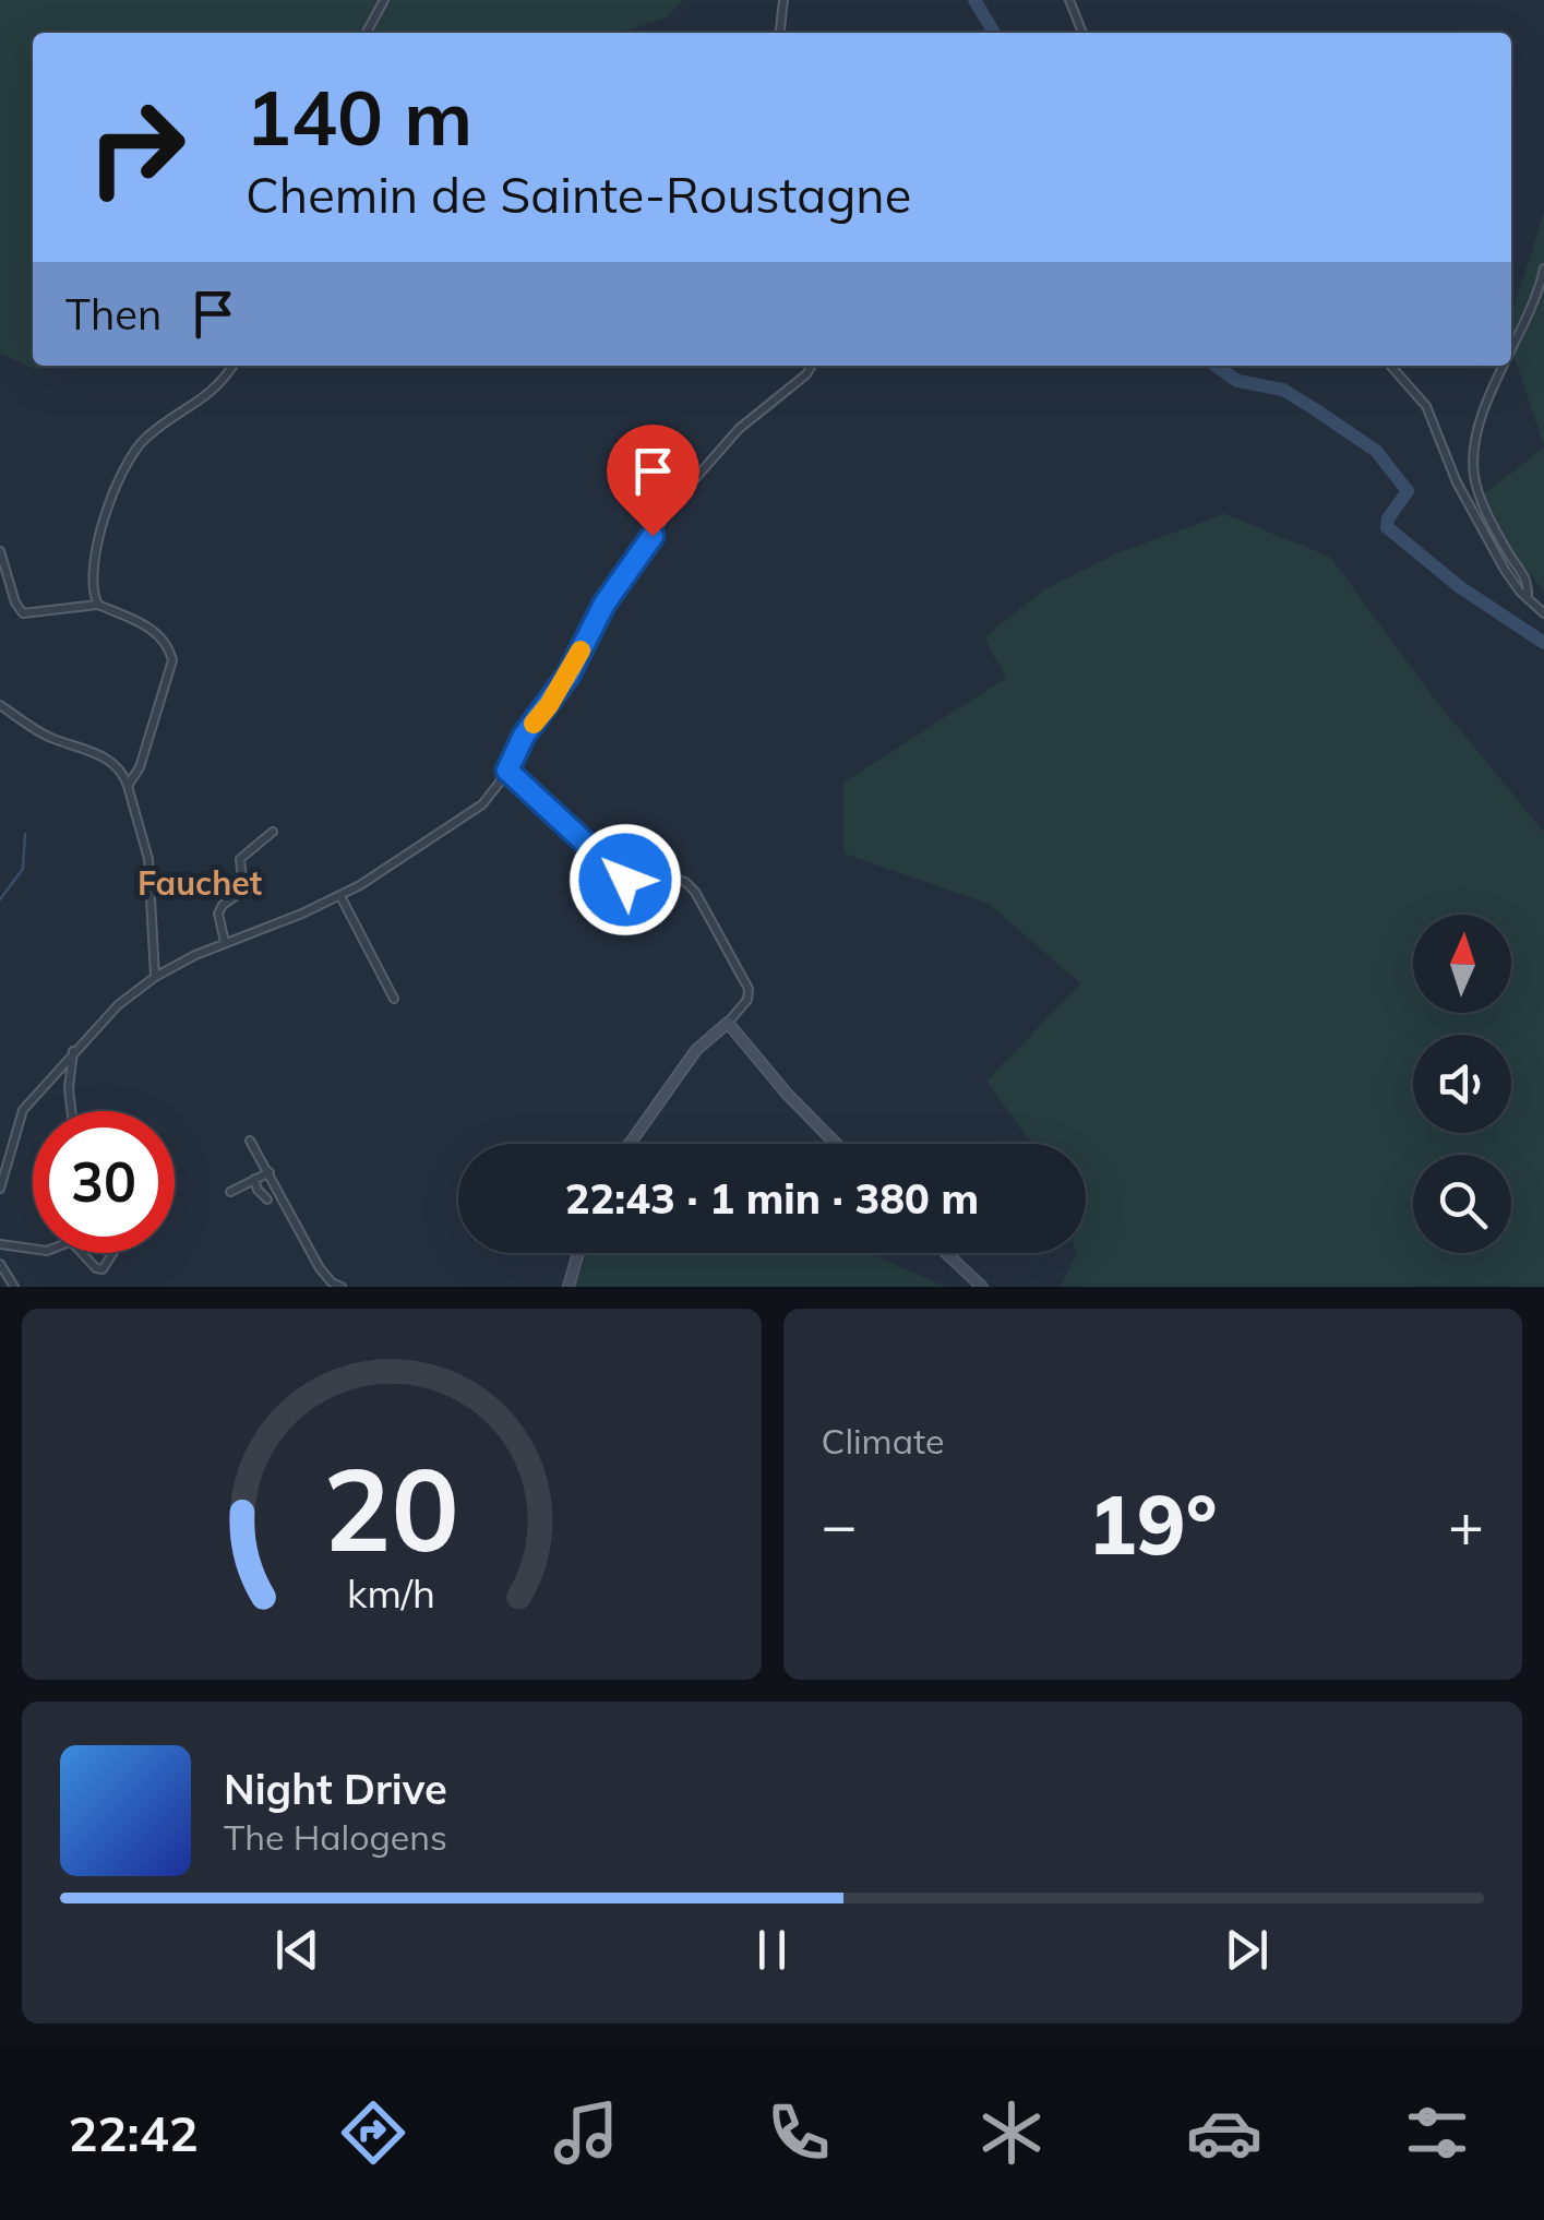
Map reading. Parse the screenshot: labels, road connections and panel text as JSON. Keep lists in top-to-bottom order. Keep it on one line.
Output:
{"districts":["Fauchet"],"north":"top","page":{"turn":["140 m","Chemin de Sainte-Roustagne"],"then":"Then","limit":"30","trip":"22:43 · 1 min · 380 m","tile":"Climate","heat":["−","19°","+"],"song":["Night Drive","The Halogens"],"tabs":"22:42","gauge":["20","km/h"]}}
